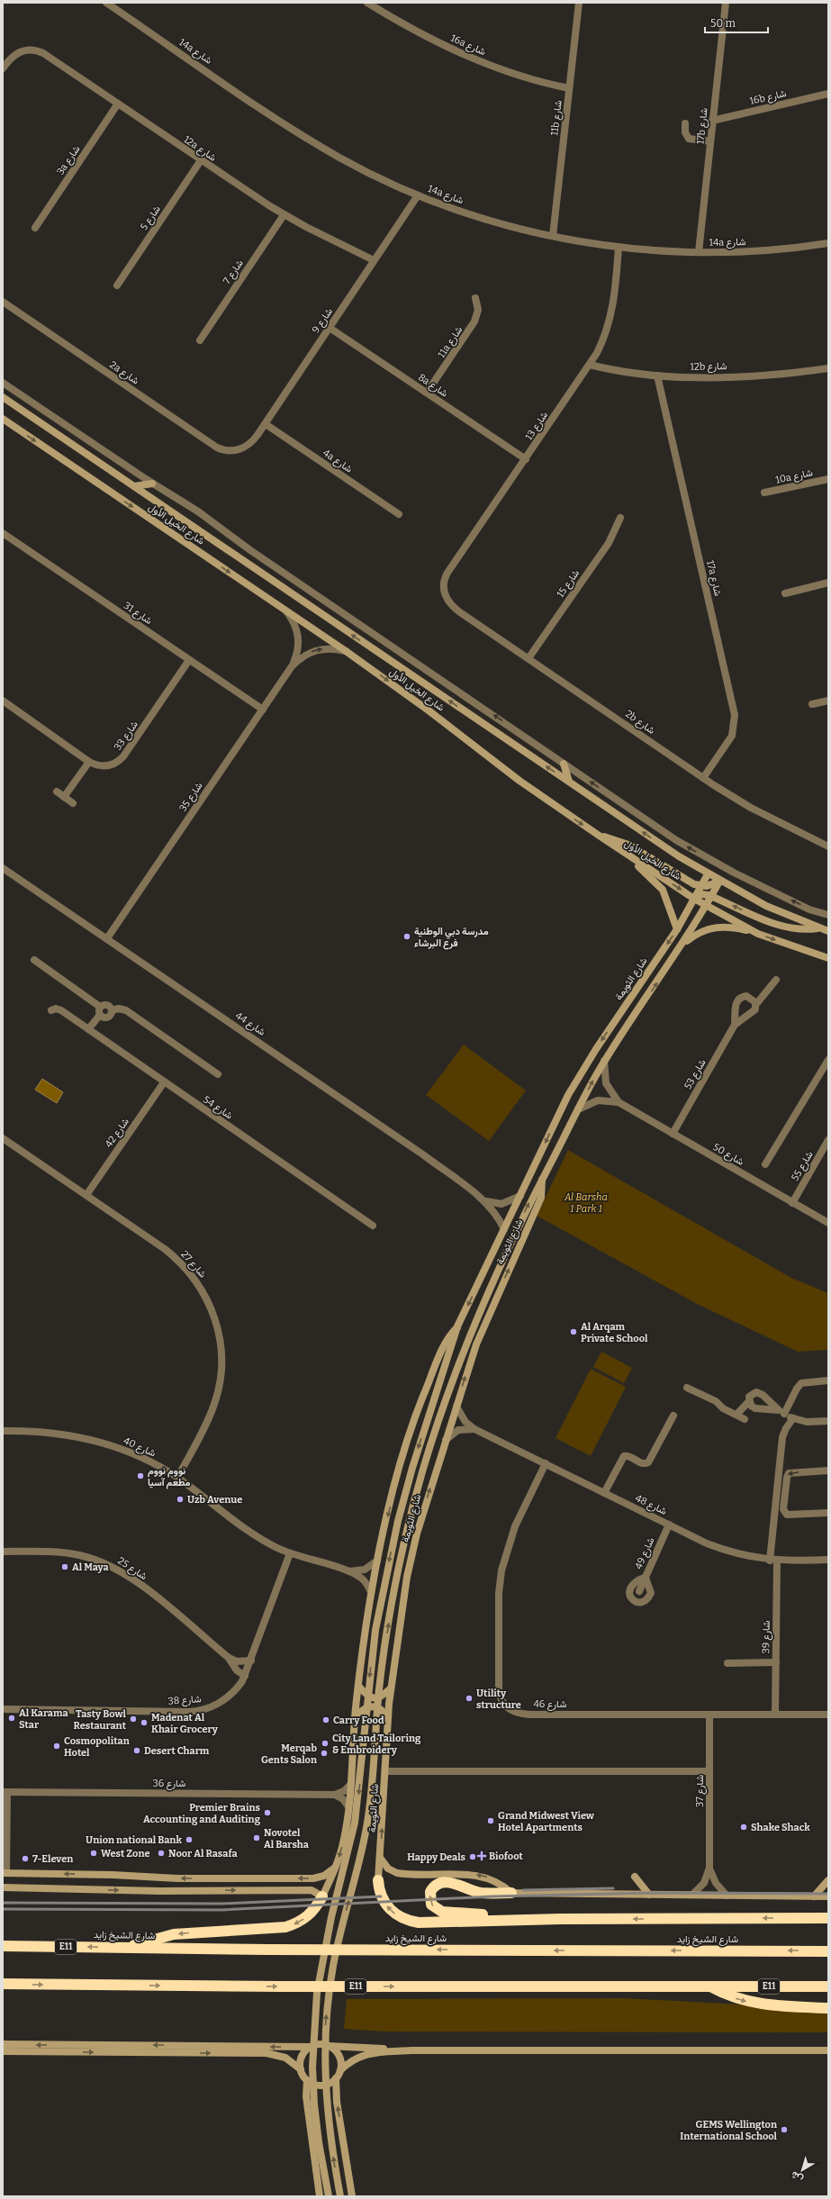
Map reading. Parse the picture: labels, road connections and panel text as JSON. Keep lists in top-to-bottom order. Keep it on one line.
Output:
{"streets":{"highway":["شارع الشيخ زايد","E11"],"street":["16a شارع","14a شارع","16b شارع","11b شارع","17b شارع","12a شارع","3a شارع","شارع 5","شارع 7","شارع 9","11a شارع","12b شارع","2a شارع","8a شارع","شارع 13","4a شارع","10a شارع","شارع الخيل الأول","17a شارع","شارع 15","شارع 31","2b شارع","شارع 33","شارع 35","شارع الثويمة","شارع 44","شارع 53","شارع 54","شارع 42","شارع 50","شارع 55","شارع 27","شارع 40","شارع 48","شارع 49","شارع 25","شارع 39","شارع 38","شارع 46","شارع 36","شارع 37"]},"crossings":[["16a شارع","11b شارع"],["14a شارع","11b شارع"],["14a شارع","17b شارع"],["14a شارع","شارع 9"],["14a شارع","شارع 13"],["16b شارع","17b شارع"],["12a شارع","3a شارع"],["12a شارع","شارع 5"],["12a شارع","شارع 7"],["12a شارع","شارع 9"],["شارع 9","2a شارع"],["شارع 9","8a شارع"],["شارع 9","4a شارع"],["11a شارع","8a شارع"],["12b شارع","شارع 13"],["12b شارع","17a شارع"],["8a شارع","شارع 13"],["شارع 13","2b شارع"],["شارع الخيل الأول","شارع 35"],["شارع الخيل الأول","شارع الثويمة"],["17a شارع","2b شارع"],["شارع 15","2b شارع"],["شارع 31","شارع 33"],["شارع 31","شارع 35"],["شارع 35","شارع 44"],["شارع الثويمة","شارع 44"],["شارع الثويمة","شارع 50"],["شارع الثويمة","شارع 40"],["شارع الثويمة","شارع 48"],["شارع 53","شارع 50"],["شارع 54","شارع 42"],["شارع 42","شارع 27"],["شارع 50","شارع 55"],["شارع 27","شارع 40"],["شارع 40","شارع 38"],["شارع 48","شارع 49"],["شارع 48","شارع 39"],["شارع 48","شارع 46"],["شارع 25","شارع 38"],["شارع 39","شارع 46"],["شارع 46","شارع 37"]],"parks":["Al Barsha 1 Park 1"],"places":{"other":["مدرسة دبي الوطنية فرع البرشاء","Al Arqam Private School","نووم نووم مطعم آسيا","Uzb Avenue","Al Maya","Utility structure","Al Karama Star","Tasty Bowl Restaurant","Carry Food","Madenat Al Khair Grocery","City Land Tailoring & Embroidery","Cosmopolitan Hotel","Desert Charm","Merqab Gents Salon","Premier Brains Accounting and Auditing","Grand Midwest View Hotel Apartments","Shake Shack","Novotel Al Barsha","Union national Bank","West Zone","Noor Al Rasafa","Happy Deals","7-Eleven","GEMS Wellington International School"],"health":["Biofoot"]},"scale_bar":"50 m","north":"bottom left"}
